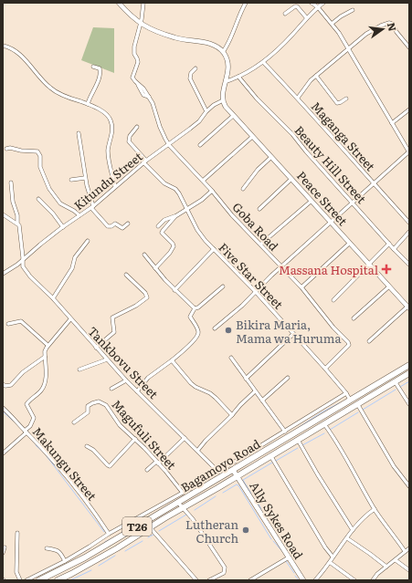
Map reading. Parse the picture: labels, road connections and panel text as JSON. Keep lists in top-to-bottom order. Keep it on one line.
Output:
{"streets":{"highway":["Bagamoyo Road","T26"],"main road":["Ally Sykes Road"],"street":["Maganga Street","Beauty Hill Street","Kitundu Street","Peace Street","Goba Road","Five Star Street","Tankbovu Street","Magufuli Street","Makungu Street"]},"crossings":[["Kitundu Street","Peace Street"],["Kitundu Street","Goba Road"],["Kitundu Street","Five Star Street"],["Kitundu Street","Tankbovu Street"],["Goba Road","Five Star Street"],["Five Star Street","Bagamoyo Road"],["Bagamoyo Road","Ally Sykes Road"]],"places":{"health":["Massana Hospital"],"other":["Bikira Maria, Mama wa Huruma","Lutheran Church"]},"north":"right"}
